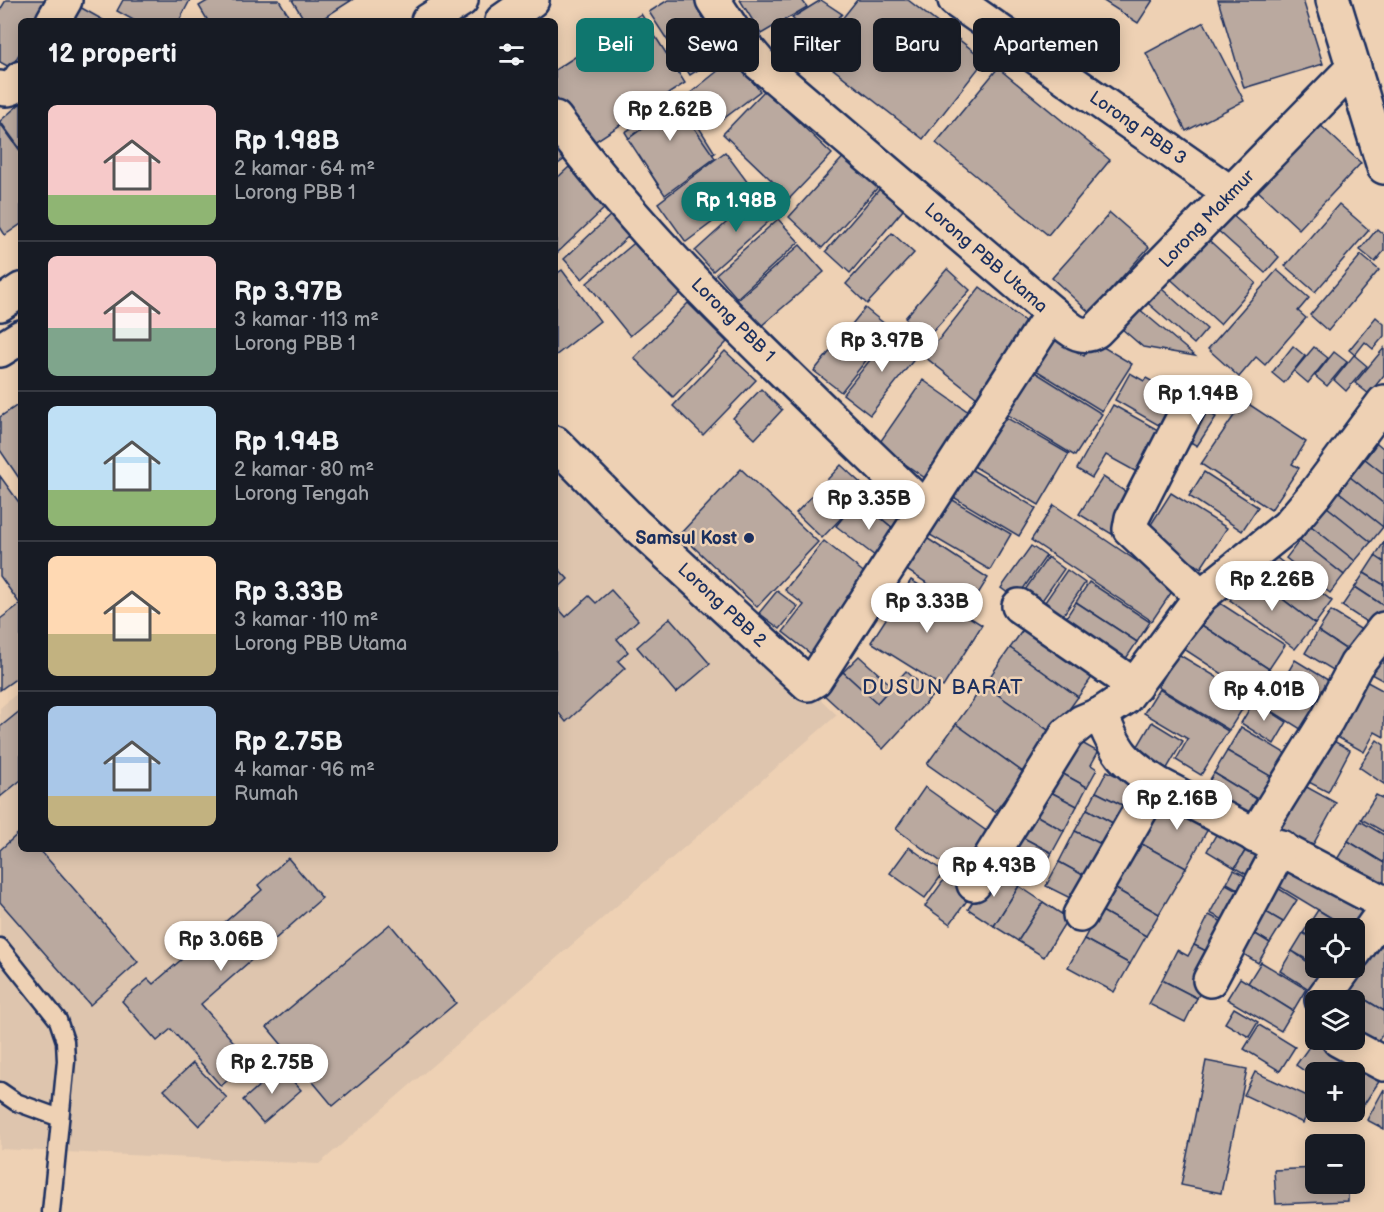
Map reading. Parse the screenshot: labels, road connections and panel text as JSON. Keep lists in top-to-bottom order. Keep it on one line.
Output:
{"streets":{"street":["Lorong PBB 3","Lorong Makmur","Lorong PBB Utama","Lorong PBB 1","Lorong PBB 2"]},"crossings":[["Lorong PBB 3","Lorong Makmur"],["Lorong Makmur","Lorong PBB Utama"],["Lorong PBB Utama","Lorong PBB 1"],["Lorong PBB Utama","Lorong PBB 2"]],"districts":["DUSUN BARAT"],"places":["Samsul Kost"],"page":{"chip":["Beli","Sewa","Filter","Baru","Apartemen"],"heading":"12 properti","list":[{"name":"Rp 1.98B","note":"2 kamar · 64 m² · Lorong PBB 1"},{"name":"Rp 3.97B","note":"3 kamar · 113 m² · Lorong PBB 1"},{"name":"Rp 1.94B","note":"2 kamar · 80 m² · Lorong Tengah"},{"name":"Rp 3.33B","note":"3 kamar · 110 m² · Lorong PBB Utama"},{"name":"Rp 2.75B","note":"4 kamar · 96 m² · Rumah"}],"price":["Rp 2.62B","Rp 1.98B","Rp 3.97B","Rp 1.94B","Rp 3.35B","Rp 2.26B","Rp 3.33B","Rp 4.01B","Rp 2.16B","Rp 4.93B","Rp 3.06B","Rp 2.75B"],"map_buttons":["+","−"]}}
